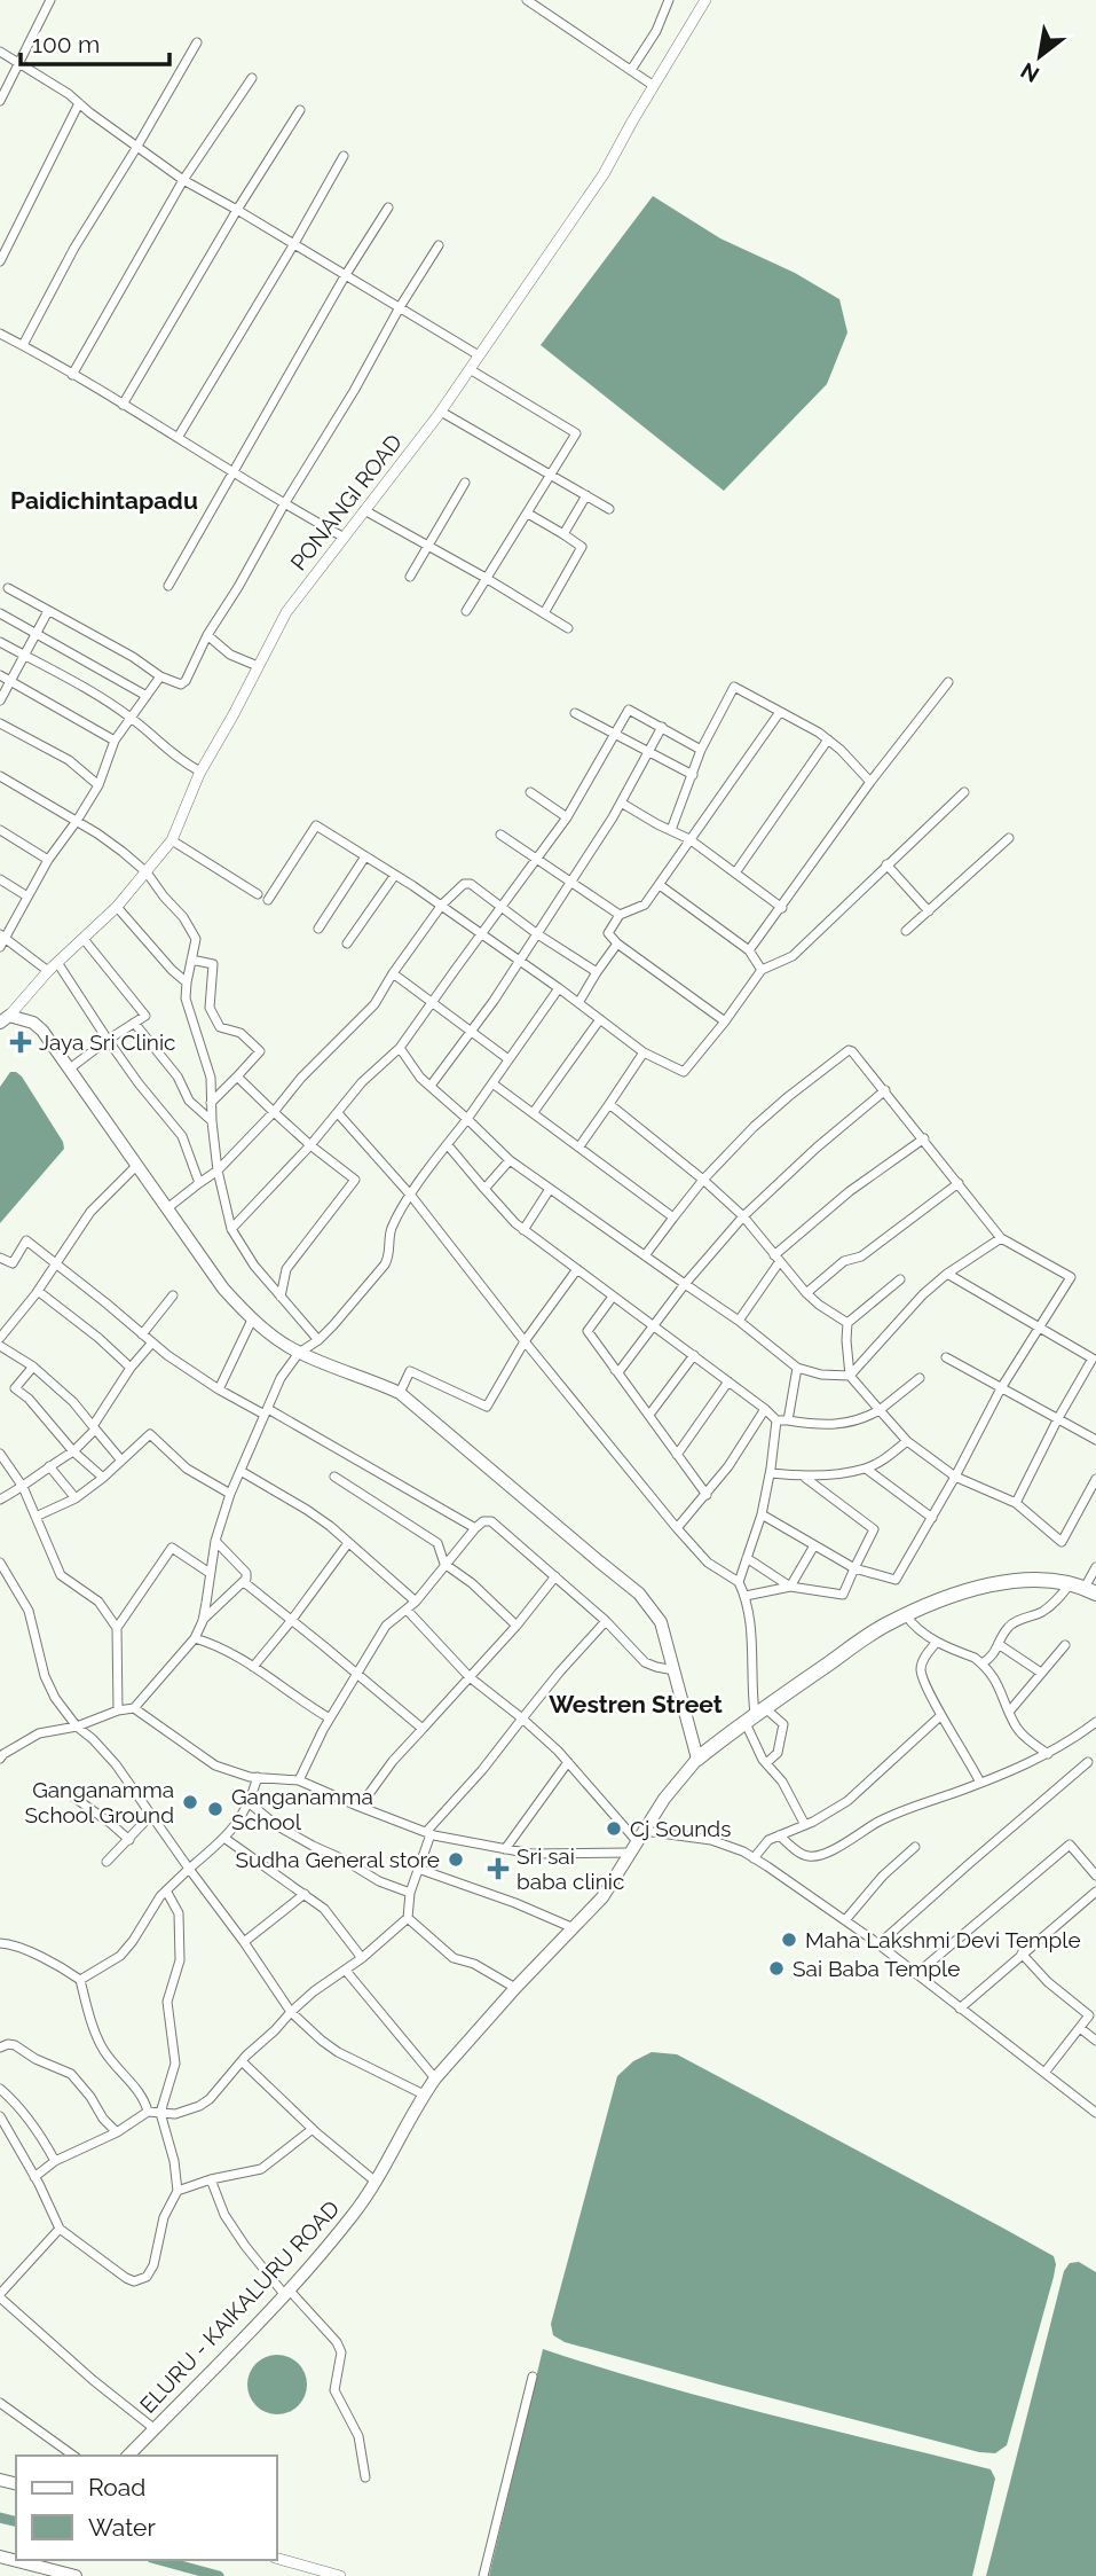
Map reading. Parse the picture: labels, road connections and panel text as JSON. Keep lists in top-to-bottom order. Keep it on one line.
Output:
{"streets":{"main road":["ELURU - KAIKALURU ROAD"],"street":["PONANGI ROAD"]},"districts":["Paidichintapadu","Westren Street"],"places":{"health":["Jaya Sri Clinic","Sri sai baba clinic"],"other":["Ganganamma School Ground","Ganganamma School","Cj Sounds","Sudha General store","Maha Lakshmi Devi Temple","Sai Baba Temple"]},"legend":["Road","Water"],"scale_bar":"100 m","north":"bottom left"}
